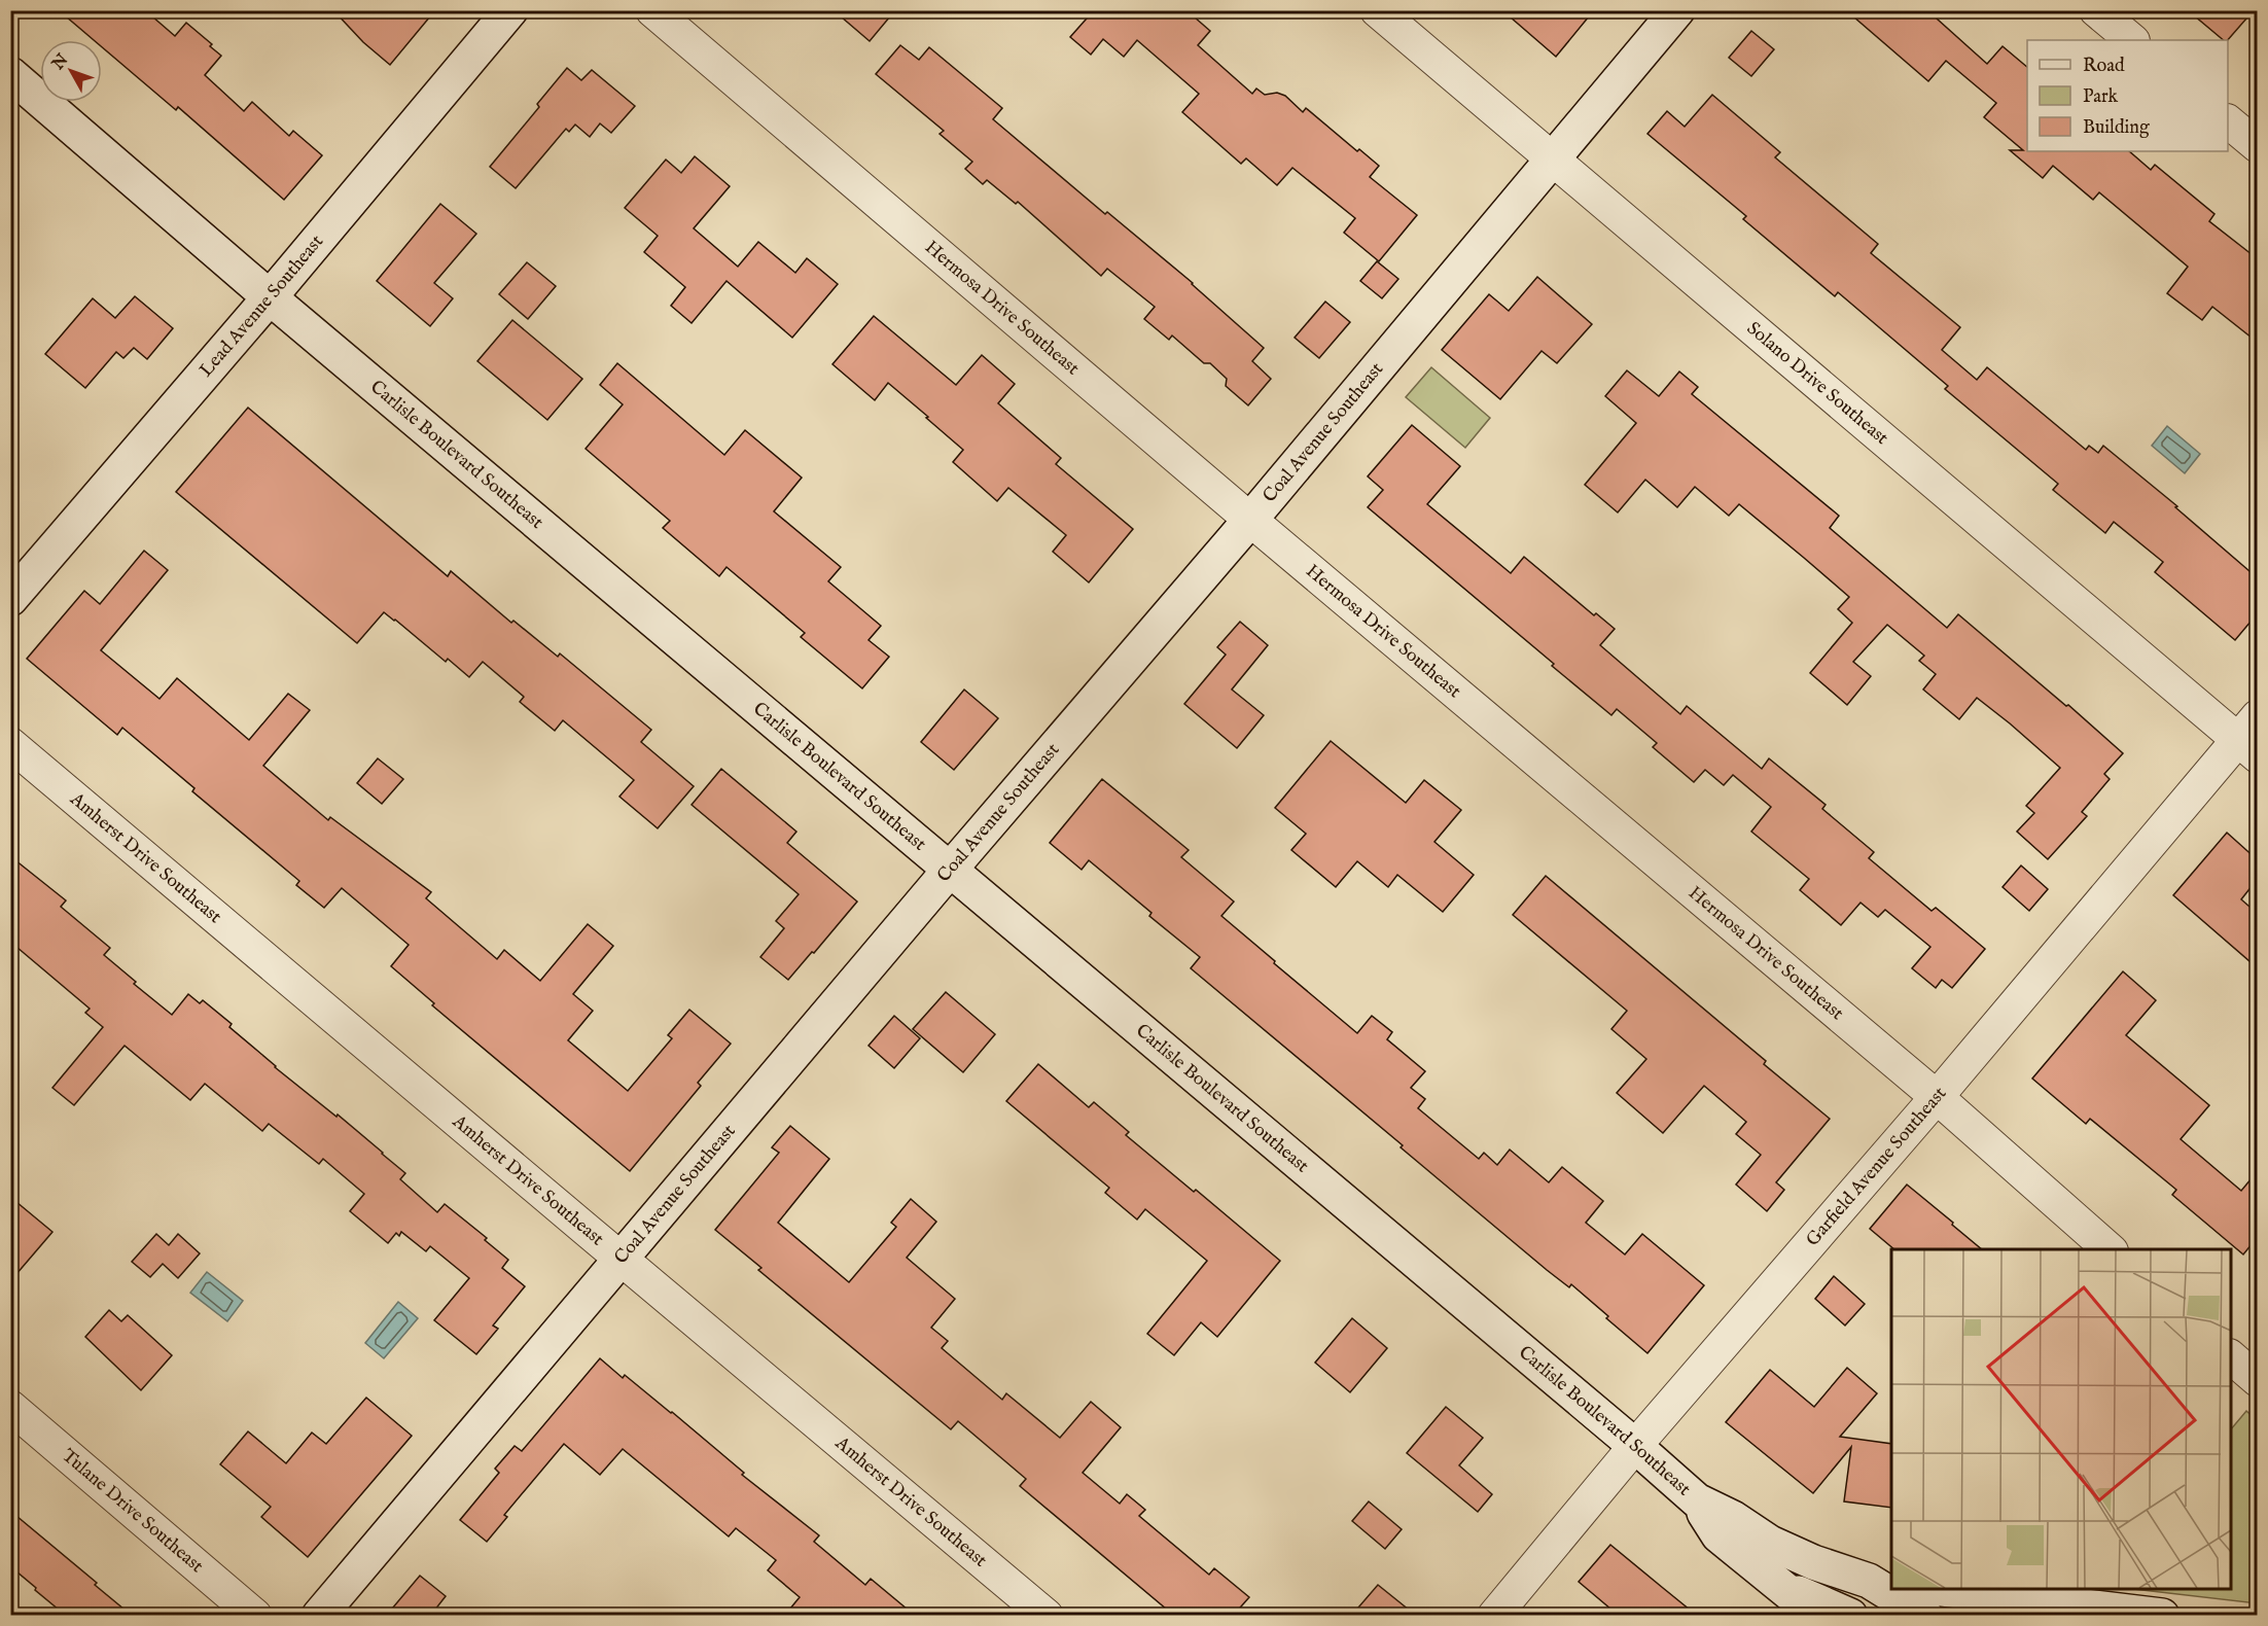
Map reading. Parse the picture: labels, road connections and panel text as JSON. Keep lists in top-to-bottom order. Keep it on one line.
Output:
{"streets":{"street":["Lead Avenue Southeast","Hermosa Drive Southeast","Solano Drive Southeast","Coal Avenue Southeast","Carlisle Boulevard Southeast","Amherst Drive Southeast","Garfield Avenue Southeast","Tulane Drive Southeast"]},"crossings":[["Lead Avenue Southeast","Carlisle Boulevard Southeast"],["Hermosa Drive Southeast","Coal Avenue Southeast"],["Hermosa Drive Southeast","Garfield Avenue Southeast"],["Solano Drive Southeast","Coal Avenue Southeast"],["Solano Drive Southeast","Garfield Avenue Southeast"],["Coal Avenue Southeast","Carlisle Boulevard Southeast"],["Coal Avenue Southeast","Amherst Drive Southeast"],["Carlisle Boulevard Southeast","Garfield Avenue Southeast"]],"legend":["Road","Park","Building"],"north":"top left"}
